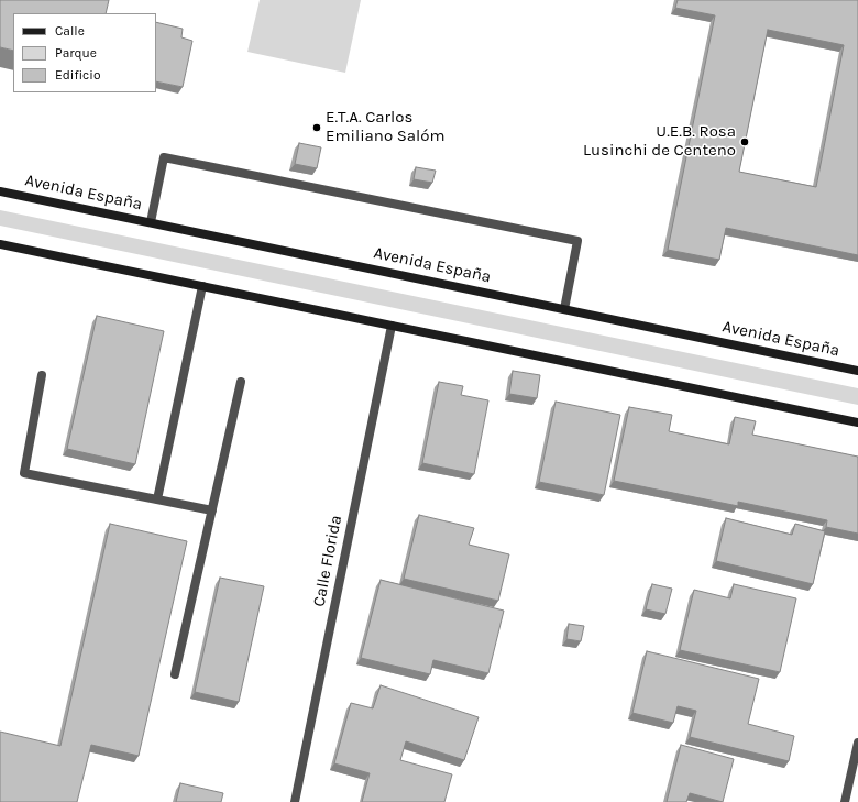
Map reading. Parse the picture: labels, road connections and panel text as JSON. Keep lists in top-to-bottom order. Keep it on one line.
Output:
{"streets":{"main road":["Avenida España"],"street":["Calle Florida"]},"places":["E.T.A. Carlos Emiliano Salóm","U.E.B. Rosa Lusinchi de Centeno"],"legend":["Calle","Parque","Edificio"]}
